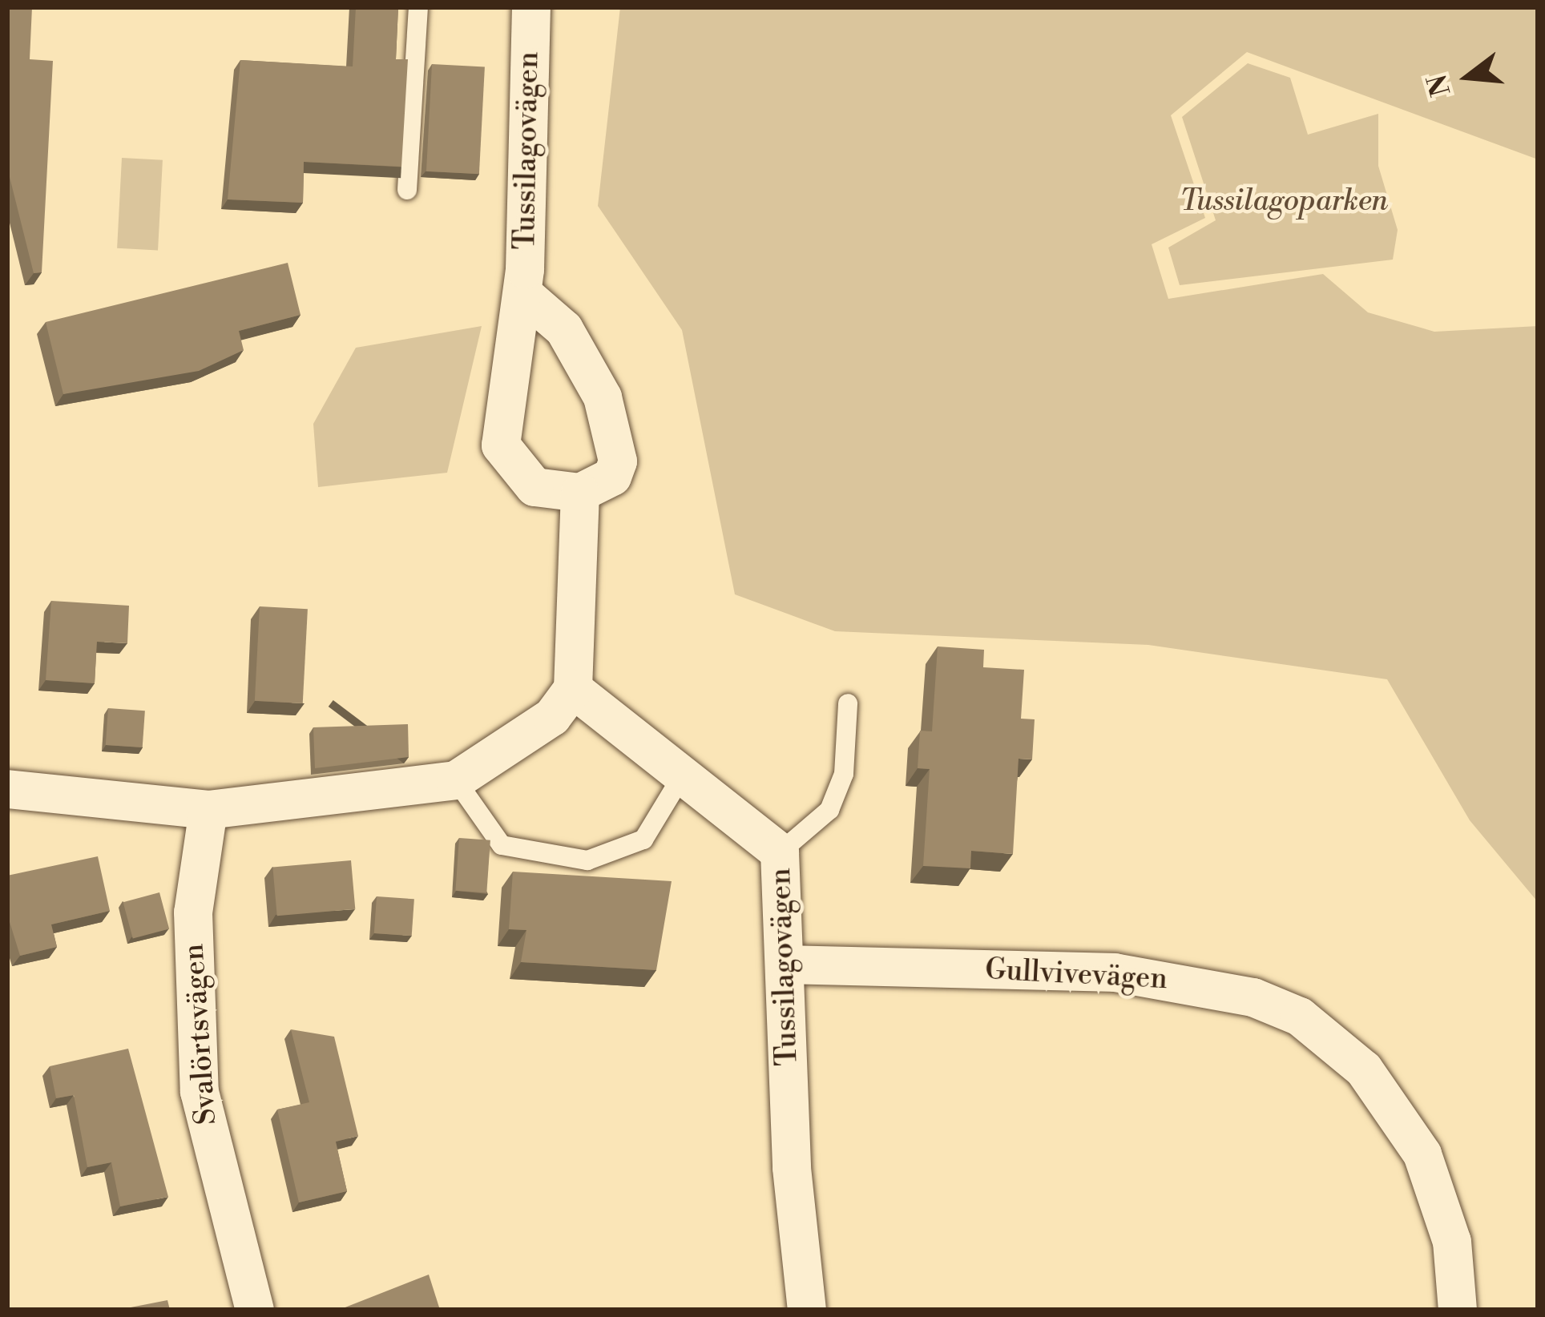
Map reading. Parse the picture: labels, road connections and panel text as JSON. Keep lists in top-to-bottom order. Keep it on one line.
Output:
{"streets":{"street":["Tussilagovägen","Gullvivevägen","Svalörtsvägen"]},"crossings":[["Tussilagovägen","Gullvivevägen"]],"parks":["Tussilagoparken"],"north":"left"}
